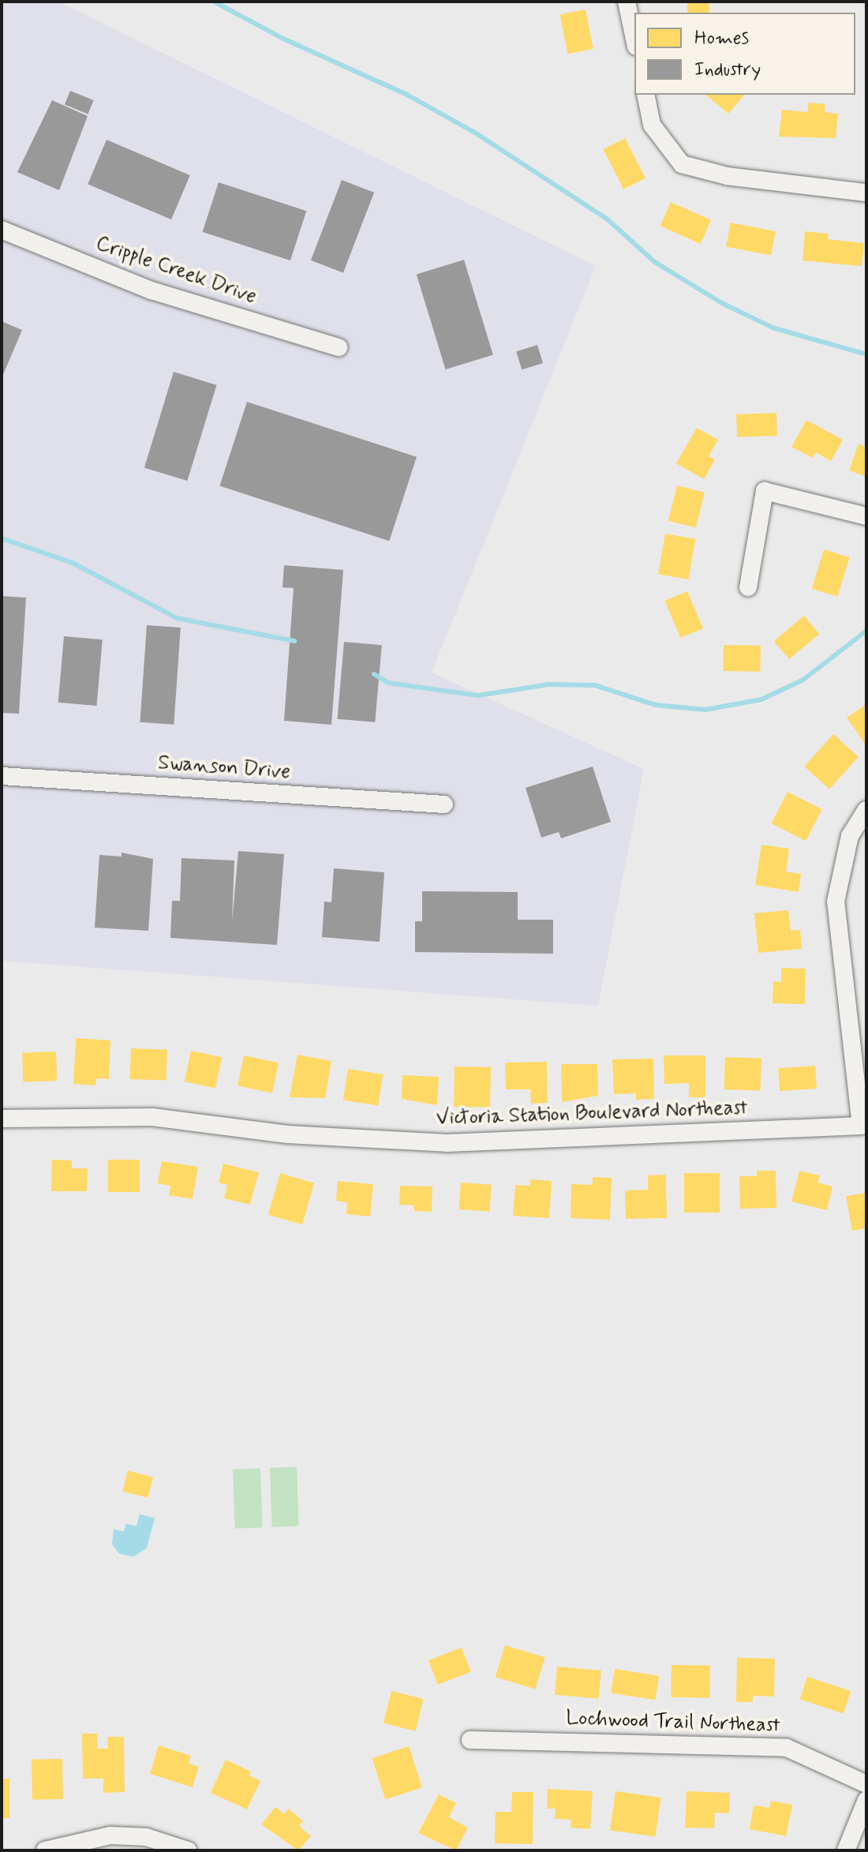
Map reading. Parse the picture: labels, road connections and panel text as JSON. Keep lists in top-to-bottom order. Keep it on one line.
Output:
{"streets":{"street":["Cripple Creek Drive","Swanson Drive","Victoria Station Boulevard Northeast","Lochwood Trail Northeast"]},"legend":["Homes","Industry"]}
